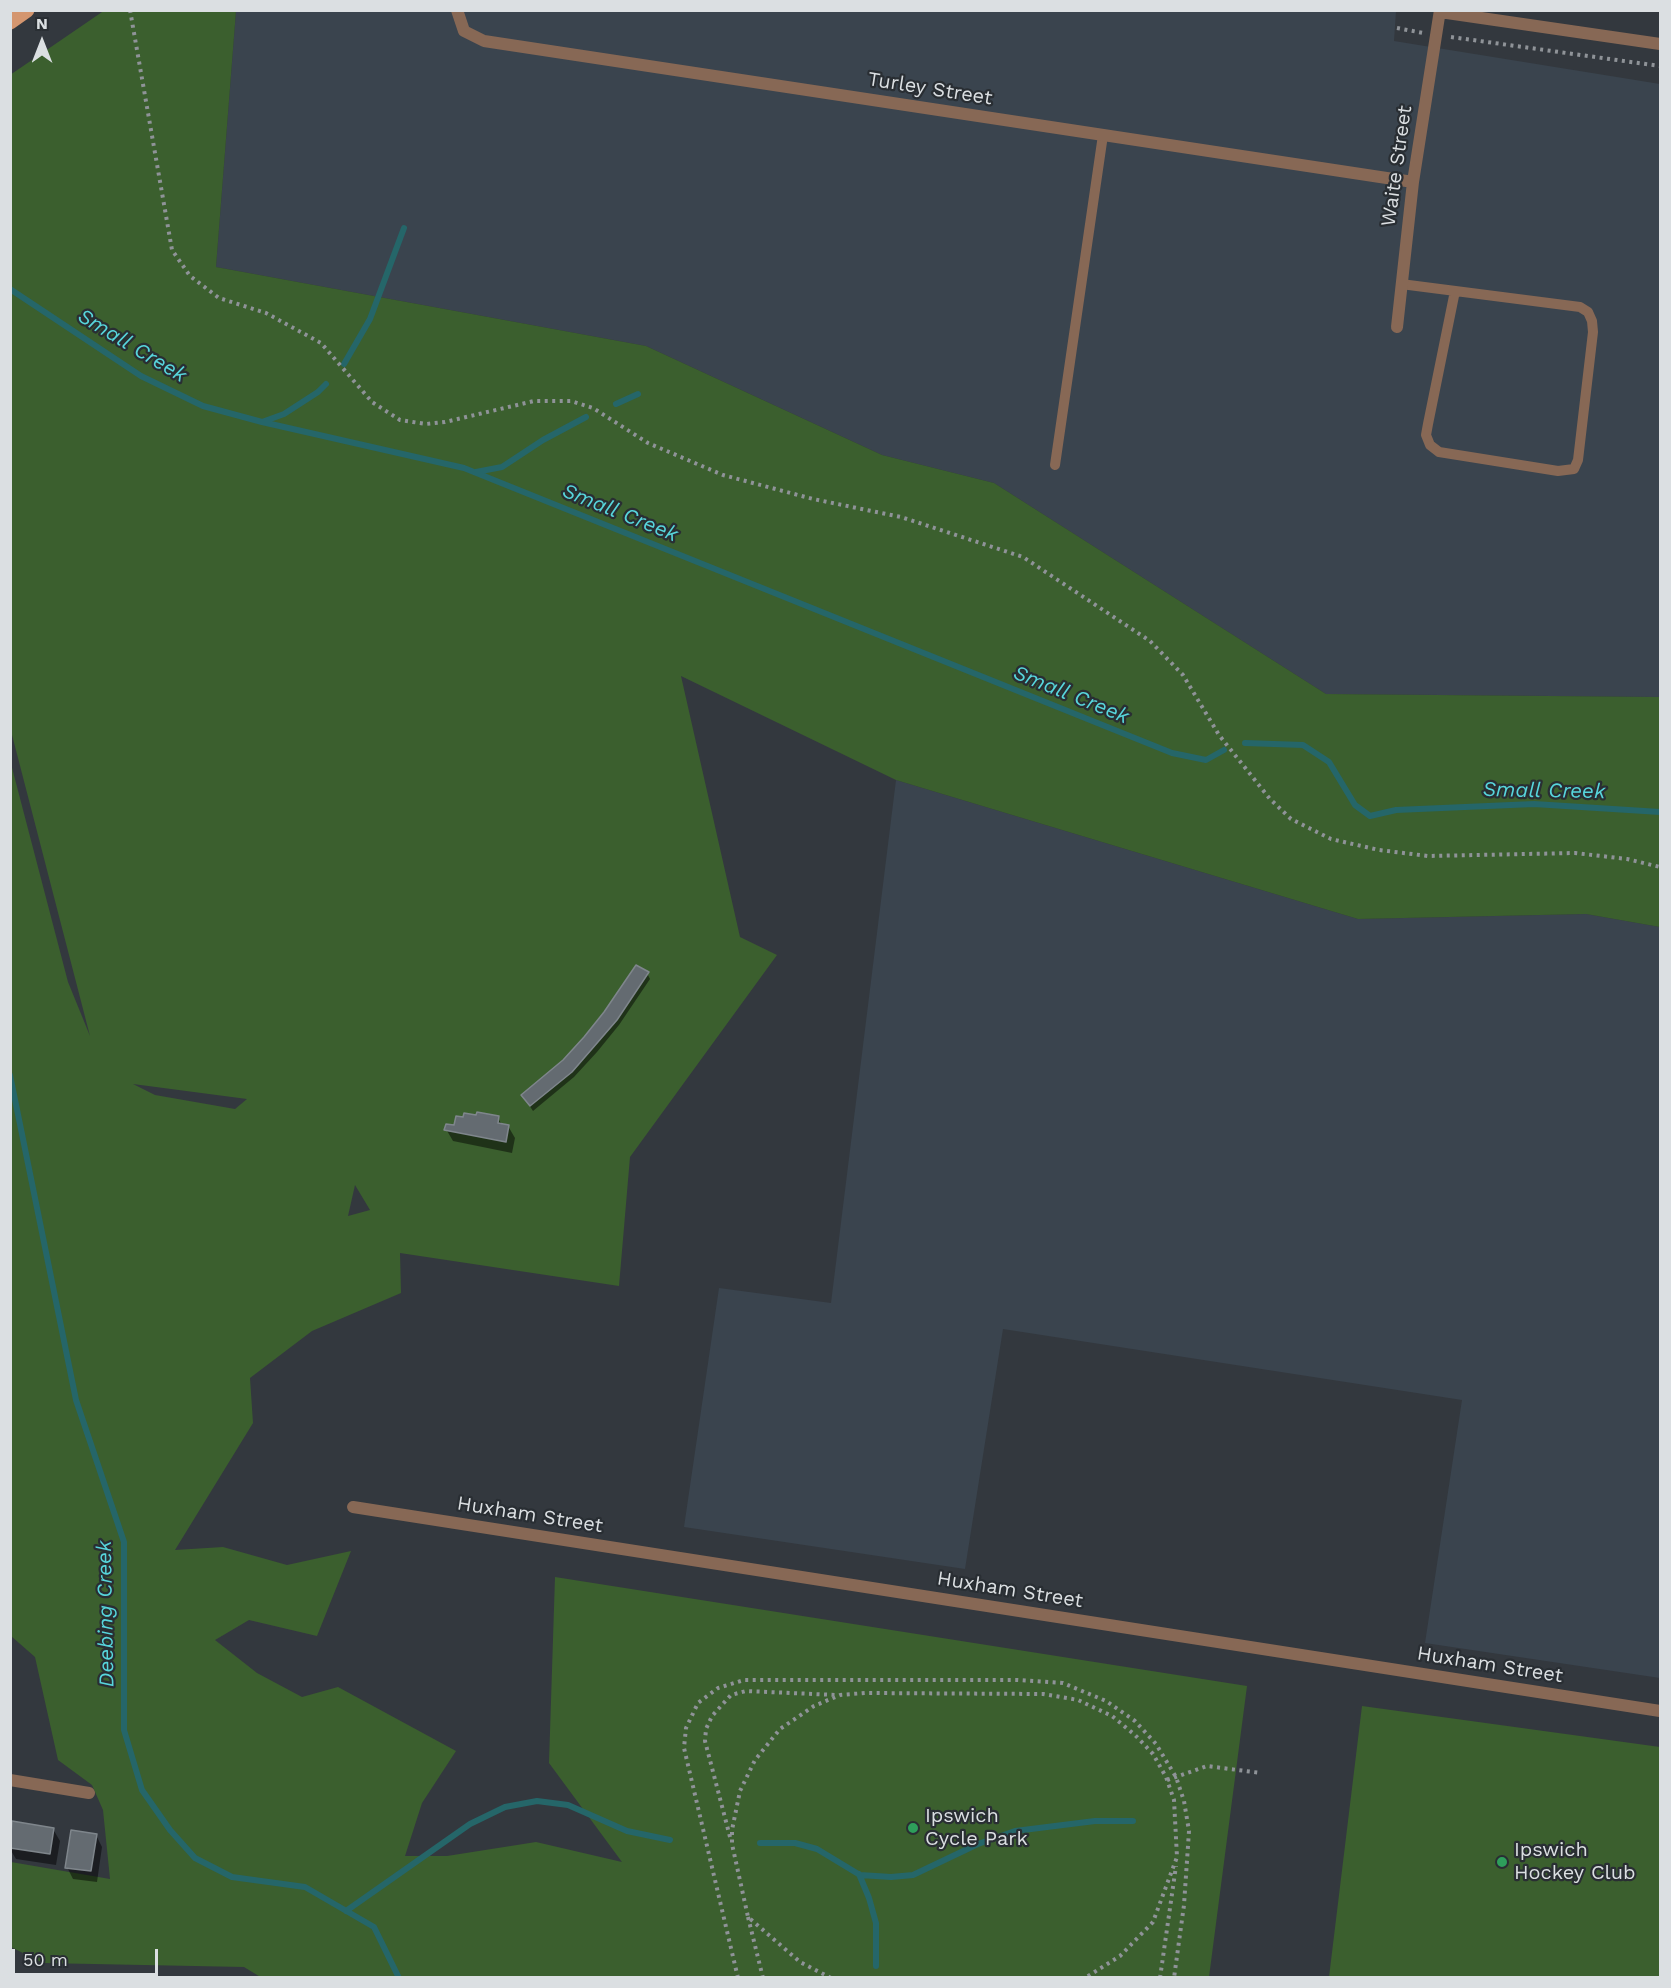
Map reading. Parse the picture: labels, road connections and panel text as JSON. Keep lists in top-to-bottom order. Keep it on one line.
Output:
{"streets":{"street":["Turley Street","Waite Street","Huxham Street"]},"crossings":[["Turley Street","Waite Street"]],"water":["Small Creek","Deebing Creek"],"places":["Ipswich Cycle Park","Ipswich Hockey Club"],"scale_bar":"50 m","north":"top"}
